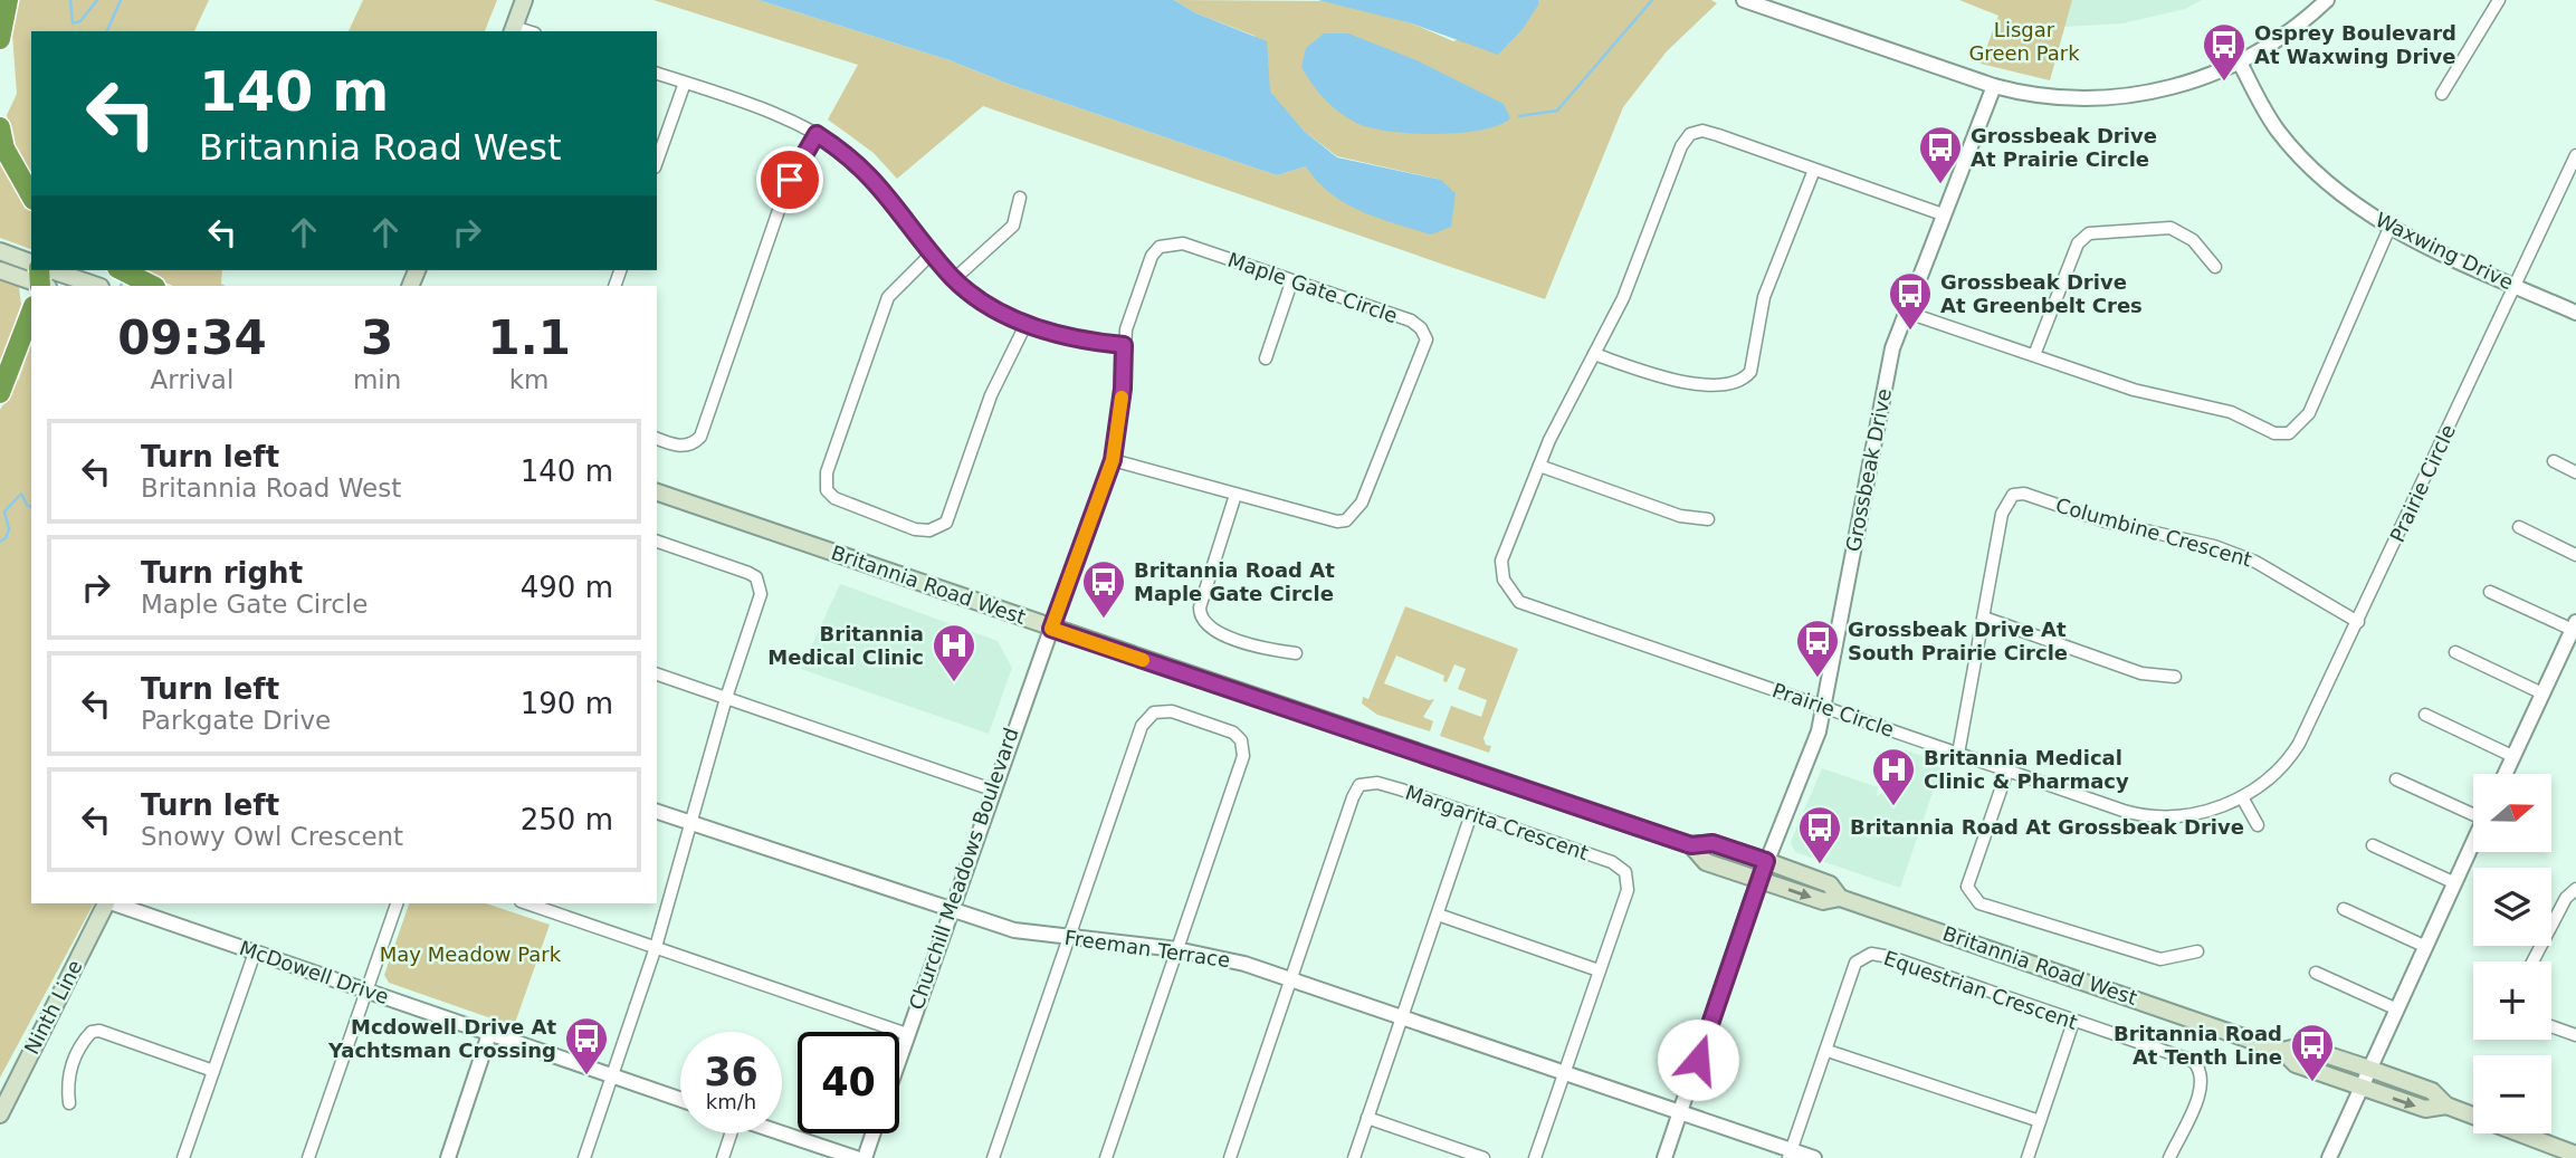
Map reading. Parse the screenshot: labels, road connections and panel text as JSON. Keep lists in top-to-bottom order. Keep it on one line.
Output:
{"streets":{"main road":["Britannia Road West","Ninth Line"],"street":["Waxwing Drive","Maple Gate Circle","Grossbeak Drive","Prairie Circle","Columbine Crescent","Margarita Crescent","Churchill Meadows Boulevard","Freeman Terrace","McDowell Drive","Equestrian Crescent"]},"crossings":[["Waxwing Drive","Prairie Circle"],["Maple Gate Circle","Britannia Road West"],["Maple Gate Circle","Churchill Meadows Boulevard"],["Grossbeak Drive","Prairie Circle"],["Grossbeak Drive","Britannia Road West"],["Grossbeak Drive","Freeman Terrace"],["Prairie Circle","Columbine Crescent"],["Britannia Road West","Churchill Meadows Boulevard"],["Margarita Crescent","Freeman Terrace"],["Churchill Meadows Boulevard","Freeman Terrace"],["Freeman Terrace","Equestrian Crescent"]],"parks":["Lisgar Green Park","May Meadow Park"],"places":{"bus stop":["Osprey Boulevard At Waxwing Drive","Grossbeak Drive At Prairie Circle","Grossbeak Drive At Greenbelt Cres","Britannia Road At Maple Gate Circle","Grossbeak Drive At South Prairie Circle","Britannia Road At Grossbeak Drive","Mcdowell Drive At Yachtsman Crossing","Britannia Road At Tenth Line"],"hospital":["Britannia Medical Clinic","Britannia Medical Clinic & Pharmacy"]},"north":"right","page":{"turn":["140 m","Britannia Road West"],"eta":["09:34","Arrival","3","min","1.1","km"],"list":[{"name":"Turn left","note":"Britannia Road West","value":"140 m"},{"name":"Turn right","note":"Maple Gate Circle","value":"490 m"},{"name":"Turn left","note":"Parkgate Drive","value":"190 m"},{"name":"Turn left","note":"Snowy Owl Crescent","value":"250 m"}],"map_buttons":["+","−"],"speed":"36 km/h","limit":"40"}}
